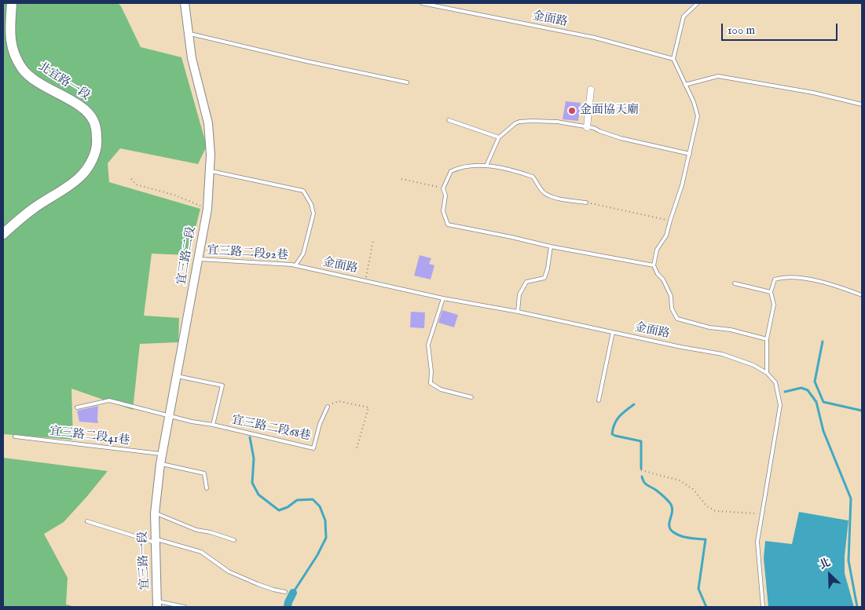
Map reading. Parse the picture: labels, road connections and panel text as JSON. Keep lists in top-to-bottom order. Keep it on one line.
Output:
{"streets":{"main road":["北宜路一段"],"street":["宜三路二段","宜三路一段"],"lane":["金面路","宜三路二段92巷","宜三路二段68巷","宜三路二段41巷"]},"crossings":[["金面路","宜三路二段92巷"],["宜三路二段92巷","宜三路二段"],["宜三路二段","宜三路二段68巷"],["宜三路二段","宜三路二段41巷"],["宜三路二段","宜三路一段"]],"places":["金面協天廟"],"scale_bar":"100 m","north":"top left"}
